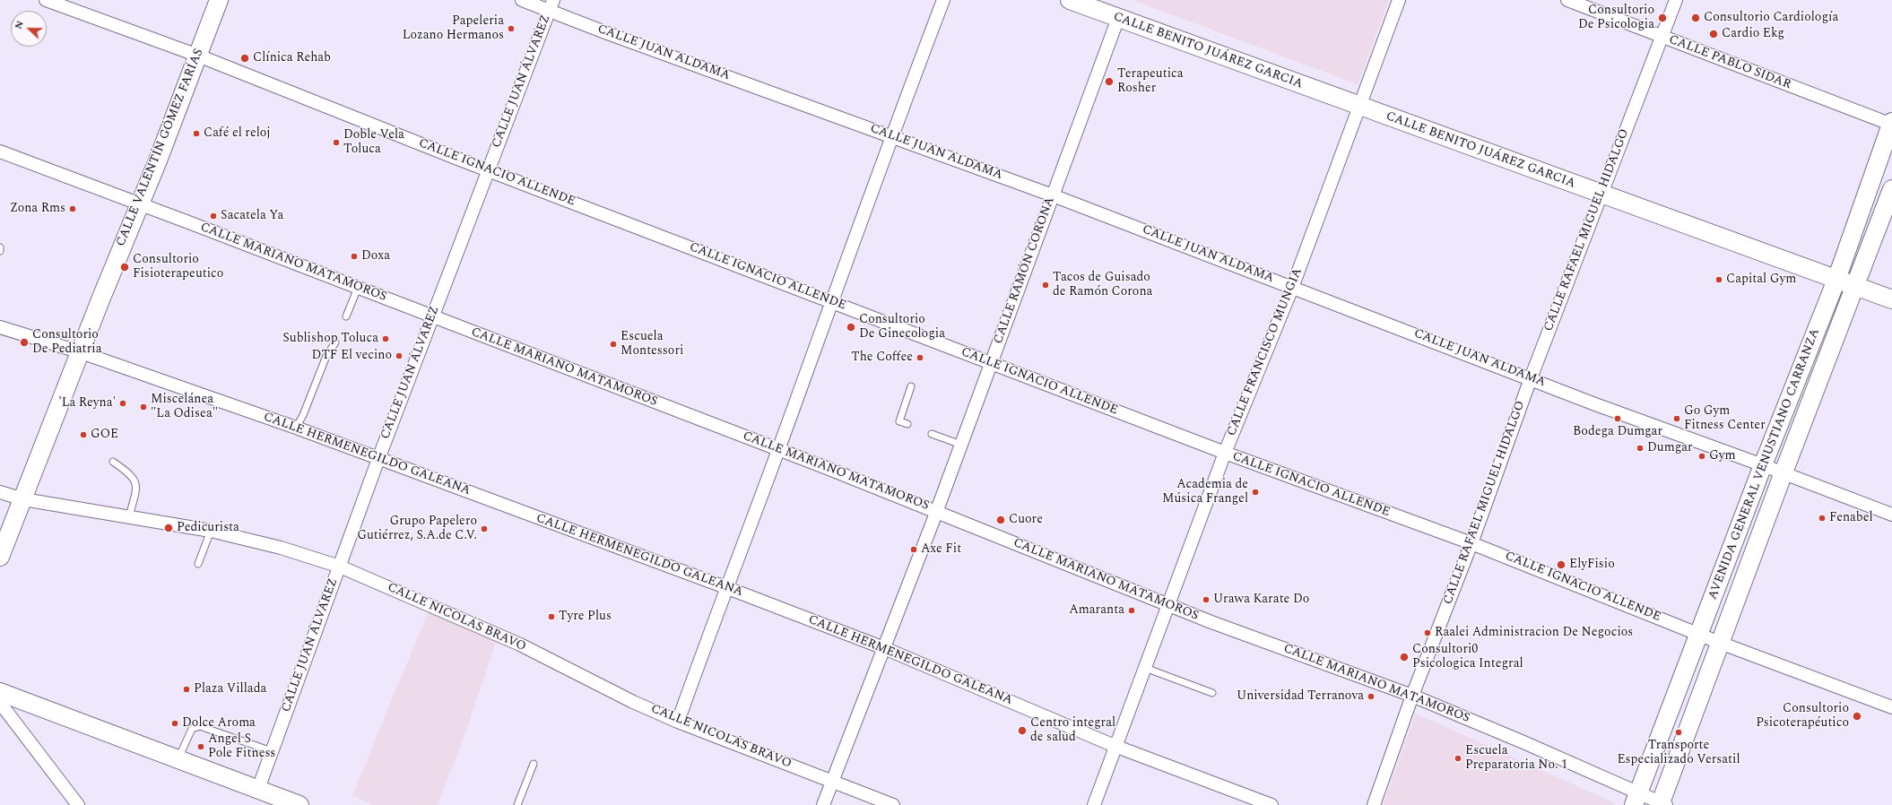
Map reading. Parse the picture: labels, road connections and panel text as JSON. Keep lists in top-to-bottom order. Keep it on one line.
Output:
{"streets":{"main road":["CALLE BENITO JUÁREZ GARCIA","CALLE VALENTÍN GÓMEZ FARÍAS","AVENIDA GENERAL VENUSTIANO CARRANZA"],"street":["CALLE JUAN ALDAMA","CALLE PABLO SIDAR","CALLE JUAN ÁLVAREZ","CALLE IGNACIO ALLENDE","CALLE RAFAEL MIGUEL HIDALGO","CALLE MARIANO MATAMOROS","CALLE RAMÓN CORONA","CALLE FRANCISCO MUNGIA","CALLE HERMENEGILDO GALEANA","CALLE NICOLÁS BRAVO"]},"crossings":[["CALLE BENITO JUÁREZ GARCIA","CALLE RAFAEL MIGUEL HIDALGO"],["CALLE BENITO JUÁREZ GARCIA","CALLE RAMÓN CORONA"],["CALLE BENITO JUÁREZ GARCIA","CALLE FRANCISCO MUNGIA"],["CALLE BENITO JUÁREZ GARCIA","AVENIDA GENERAL VENUSTIANO CARRANZA"],["CALLE JUAN ALDAMA","CALLE JUAN ÁLVAREZ"],["CALLE JUAN ALDAMA","CALLE RAFAEL MIGUEL HIDALGO"],["CALLE JUAN ALDAMA","CALLE RAMÓN CORONA"],["CALLE JUAN ALDAMA","CALLE FRANCISCO MUNGIA"],["CALLE JUAN ALDAMA","AVENIDA GENERAL VENUSTIANO CARRANZA"],["CALLE PABLO SIDAR","CALLE RAFAEL MIGUEL HIDALGO"],["CALLE PABLO SIDAR","AVENIDA GENERAL VENUSTIANO CARRANZA"],["CALLE JUAN ÁLVAREZ","CALLE IGNACIO ALLENDE"],["CALLE JUAN ÁLVAREZ","CALLE MARIANO MATAMOROS"],["CALLE JUAN ÁLVAREZ","CALLE HERMENEGILDO GALEANA"],["CALLE JUAN ÁLVAREZ","CALLE NICOLÁS BRAVO"],["CALLE VALENTÍN GÓMEZ FARÍAS","CALLE IGNACIO ALLENDE"],["CALLE VALENTÍN GÓMEZ FARÍAS","CALLE MARIANO MATAMOROS"],["CALLE VALENTÍN GÓMEZ FARÍAS","CALLE HERMENEGILDO GALEANA"],["CALLE VALENTÍN GÓMEZ FARÍAS","CALLE NICOLÁS BRAVO"],["CALLE IGNACIO ALLENDE","CALLE RAFAEL MIGUEL HIDALGO"],["CALLE IGNACIO ALLENDE","CALLE RAMÓN CORONA"],["CALLE IGNACIO ALLENDE","CALLE FRANCISCO MUNGIA"],["CALLE IGNACIO ALLENDE","AVENIDA GENERAL VENUSTIANO CARRANZA"],["CALLE RAFAEL MIGUEL HIDALGO","CALLE MARIANO MATAMOROS"],["CALLE MARIANO MATAMOROS","CALLE RAMÓN CORONA"],["CALLE MARIANO MATAMOROS","CALLE FRANCISCO MUNGIA"],["CALLE MARIANO MATAMOROS","AVENIDA GENERAL VENUSTIANO CARRANZA"],["CALLE RAMÓN CORONA","CALLE HERMENEGILDO GALEANA"],["CALLE RAMÓN CORONA","CALLE NICOLÁS BRAVO"],["CALLE FRANCISCO MUNGIA","CALLE HERMENEGILDO GALEANA"]],"places":["Consultorio De Psicologia","Consultorio Cardiología","Papeleria Lozano Hermanos","Cardio Ekg","Clínica Rehab","Terapeutica Rosher","Café el reloj","Doble Vela Toluca","Zona Rms","Sacatela Ya","Doxa","Consultorio Fisioterapeutico","Capital Gym","Tacos de Guisado de Ramón Corona","Consultorio De Ginecologia","Sublishop Toluca","Consultorio De Pediatria","Escuela Montessori","DTF El vecino","The Coffee","'La Reyna'","Miscelánea \"La Odisea\"","Bodega Dumgar","Go Gym Fitness Center","GOE","Dumgar","Gym","Academia de Música Frangel","Fenabel","Cuore","Pedicurista","Grupo Papelero Gutiérrez, S.A.de C.V.","Axe Fit","ElyFisio","Urawa Karate Do","Amaranta","Tyre Plus","Raalei Administracion De Negocios","Consultori0 Psicologica Integral","Plaza Villada","Universidad Terranova","Consultorio Psicoterapéutico","Dolce Aroma","Centro integral de salud","Transporte Especializado Versatil","Angel S Pole Fitness","Escuela Preparatoria No. 1"],"north":"left"}
